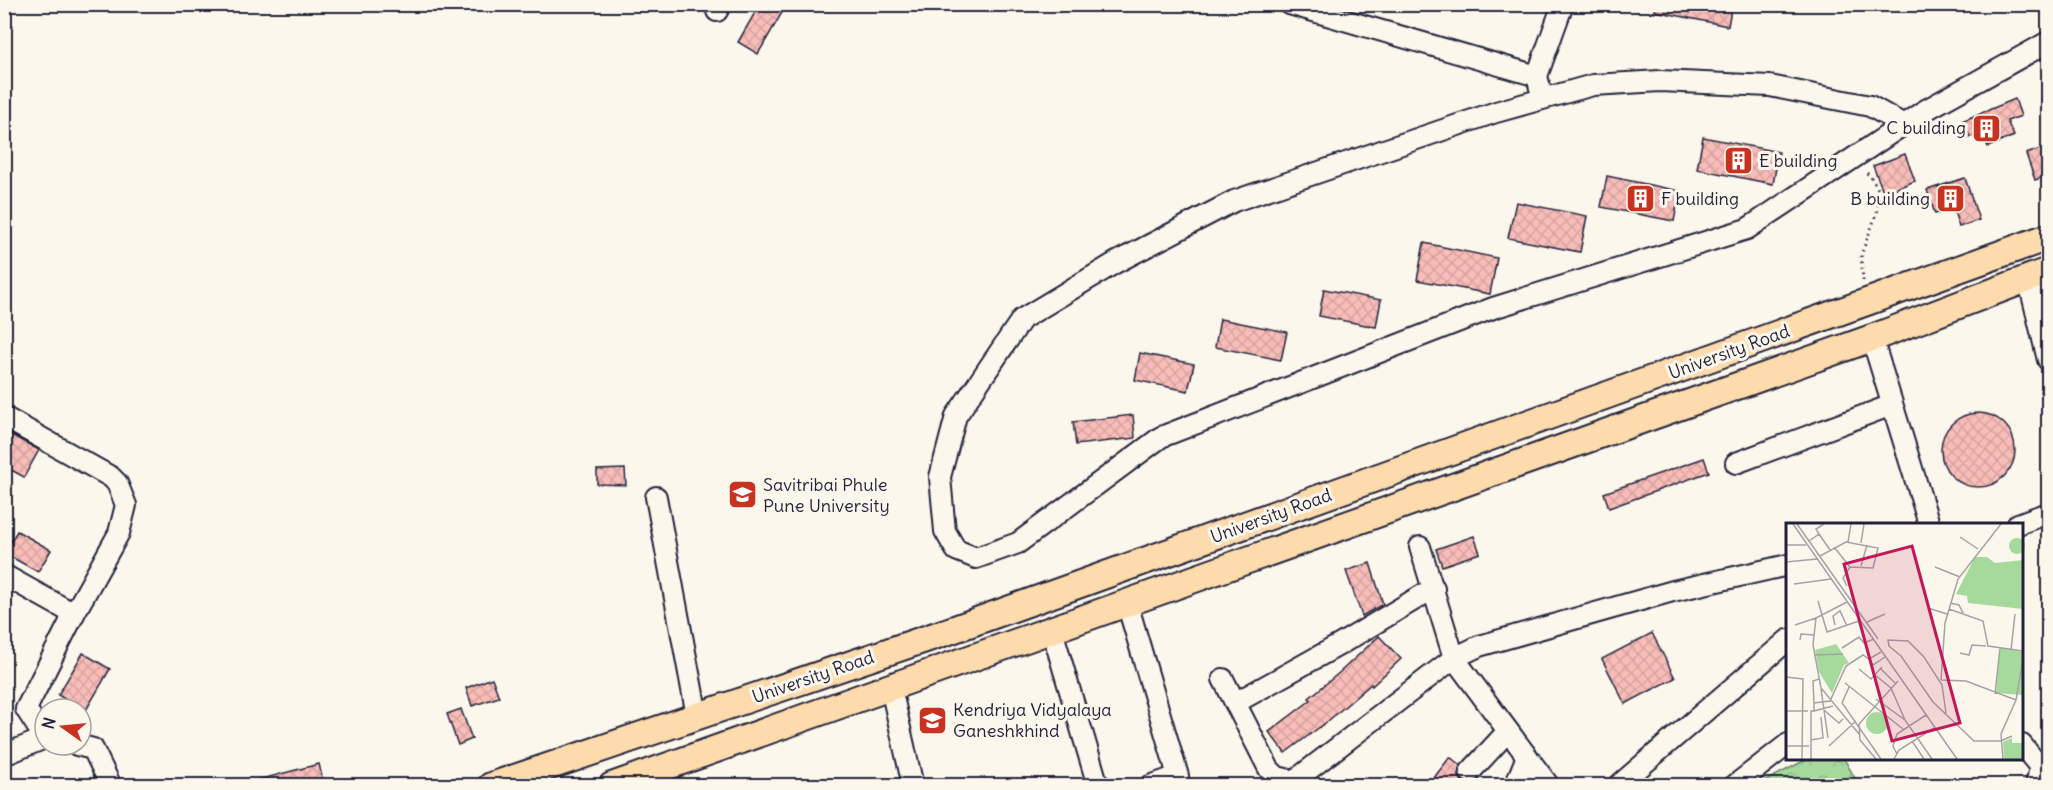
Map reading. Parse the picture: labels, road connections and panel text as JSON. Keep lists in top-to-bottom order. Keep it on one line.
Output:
{"streets":{"main road":["University Road"]},"places":{"building":["C building","E building","F building","B building"],"school or university":["Savitribai Phule Pune University","Kendriya Vidyalaya Ganeshkhind"]},"north":"left"}
